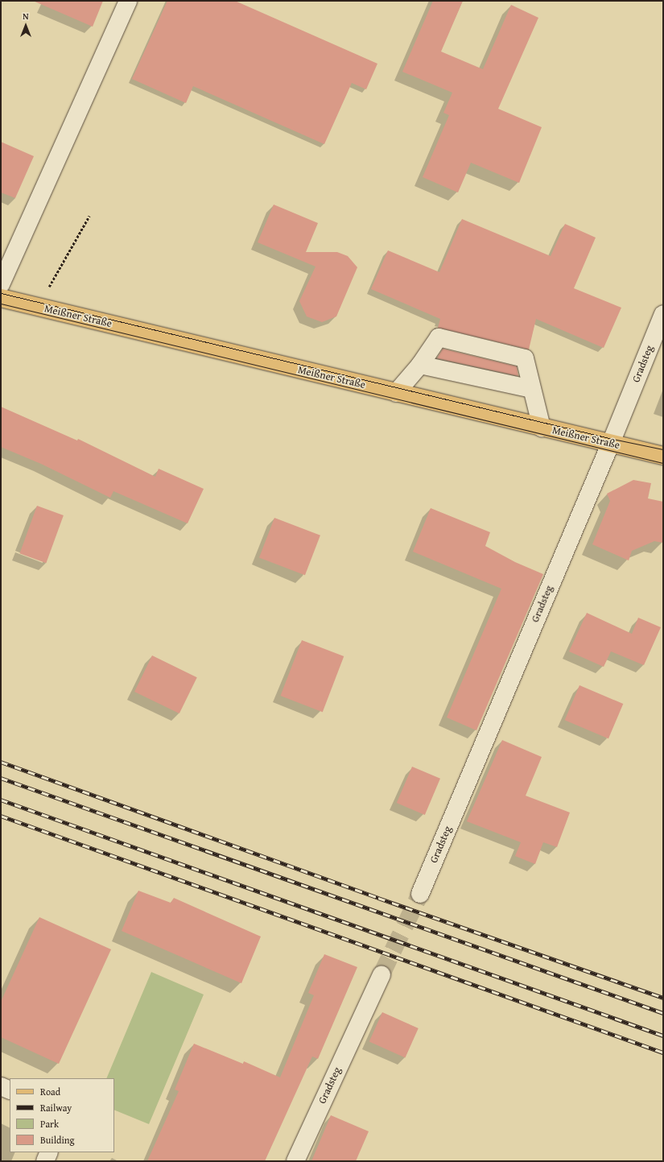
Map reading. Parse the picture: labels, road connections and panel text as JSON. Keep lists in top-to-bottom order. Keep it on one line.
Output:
{"streets":{"main road":["Meißner Straße"],"street":["Gradsteg"]},"crossings":[["Meißner Straße","Gradsteg"]],"legend":["Road","Railway","Park","Building"],"north":"top"}
